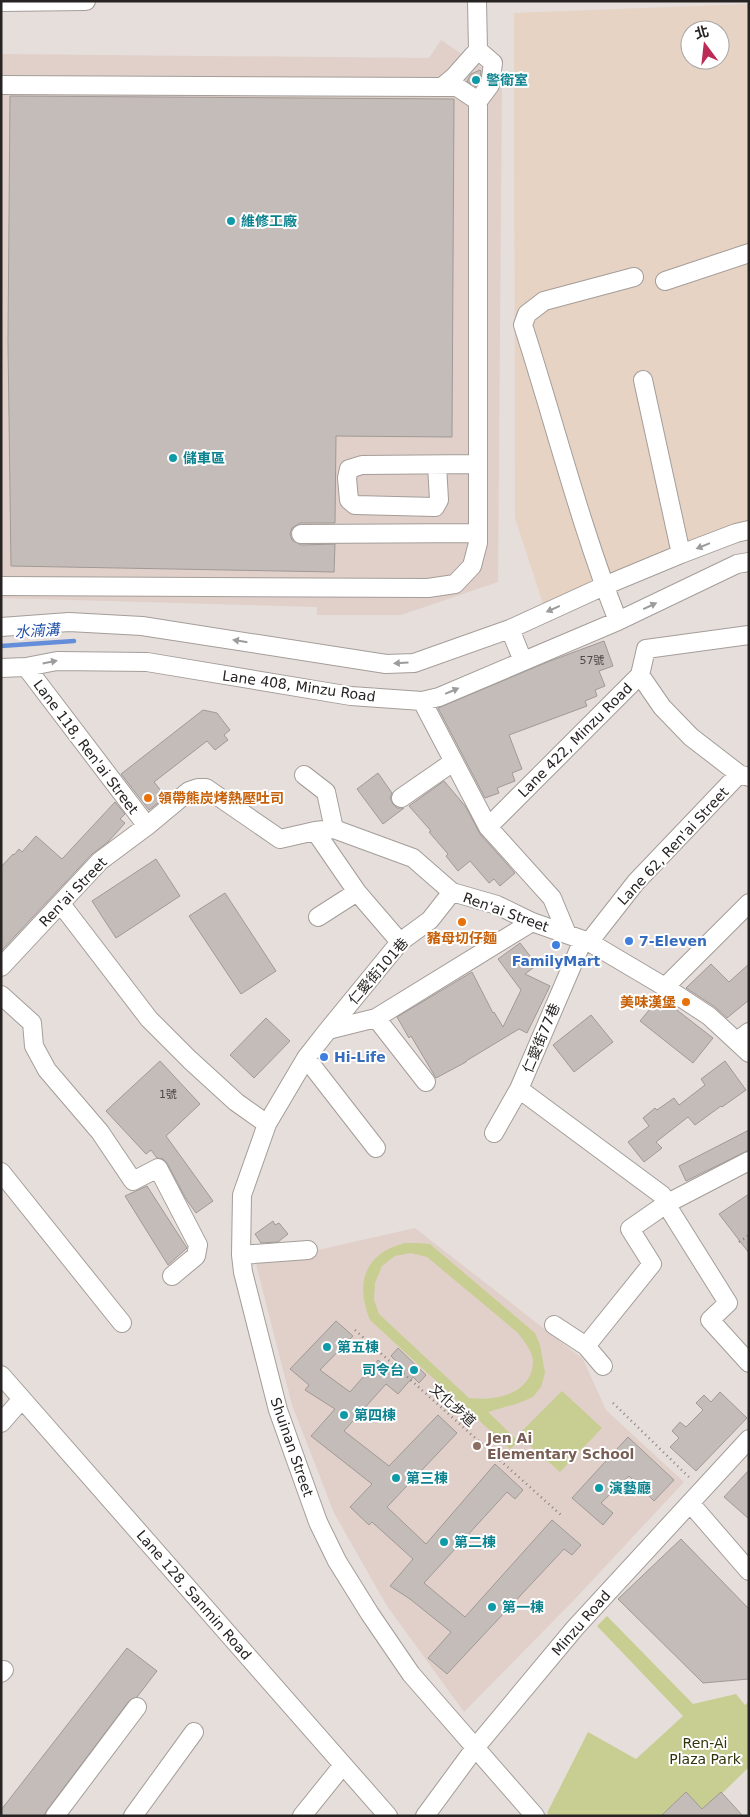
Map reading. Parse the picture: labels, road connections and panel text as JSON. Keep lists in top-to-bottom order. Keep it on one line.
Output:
{"streets":{"street":["Lane 408, Minzu Road","Lane 422, Minzu Road","Lane 118, Ren'ai Street","Lane 62, Ren'ai Street","Ren'ai Street","仁愛街101巷","仁愛街77巷","Shuinan Street","Lane 128, Sanmin Road","Minzu Road"],"path":["文化步道"]},"crossings":[["Lane 408, Minzu Road","Lane 118, Ren'ai Street"],["Lane 422, Minzu Road","Lane 62, Ren'ai Street"],["Lane 118, Ren'ai Street","Ren'ai Street"],["Lane 62, Ren'ai Street","Ren'ai Street"],["Lane 62, Ren'ai Street","仁愛街77巷"],["Ren'ai Street","仁愛街101巷"],["Ren'ai Street","仁愛街77巷"],["仁愛街101巷","Shuinan Street"],["Shuinan Street","Minzu Road"]],"water":["水湳溝"],"parks":["Ren-Ai Plaza Park"],"places":["警衛室","維修工廠","儲車區","領帶熊炭烤熱壓吐司","豬母切仔麵","7-Eleven","FamilyMart","美味漢堡","Hi-Life","第五棟","司令台","第四棟","Jen Ai Elementary School","第三棟","演藝廳","第二棟","第一棟"],"house_numbers":["57號","1號"],"north":"top"}
